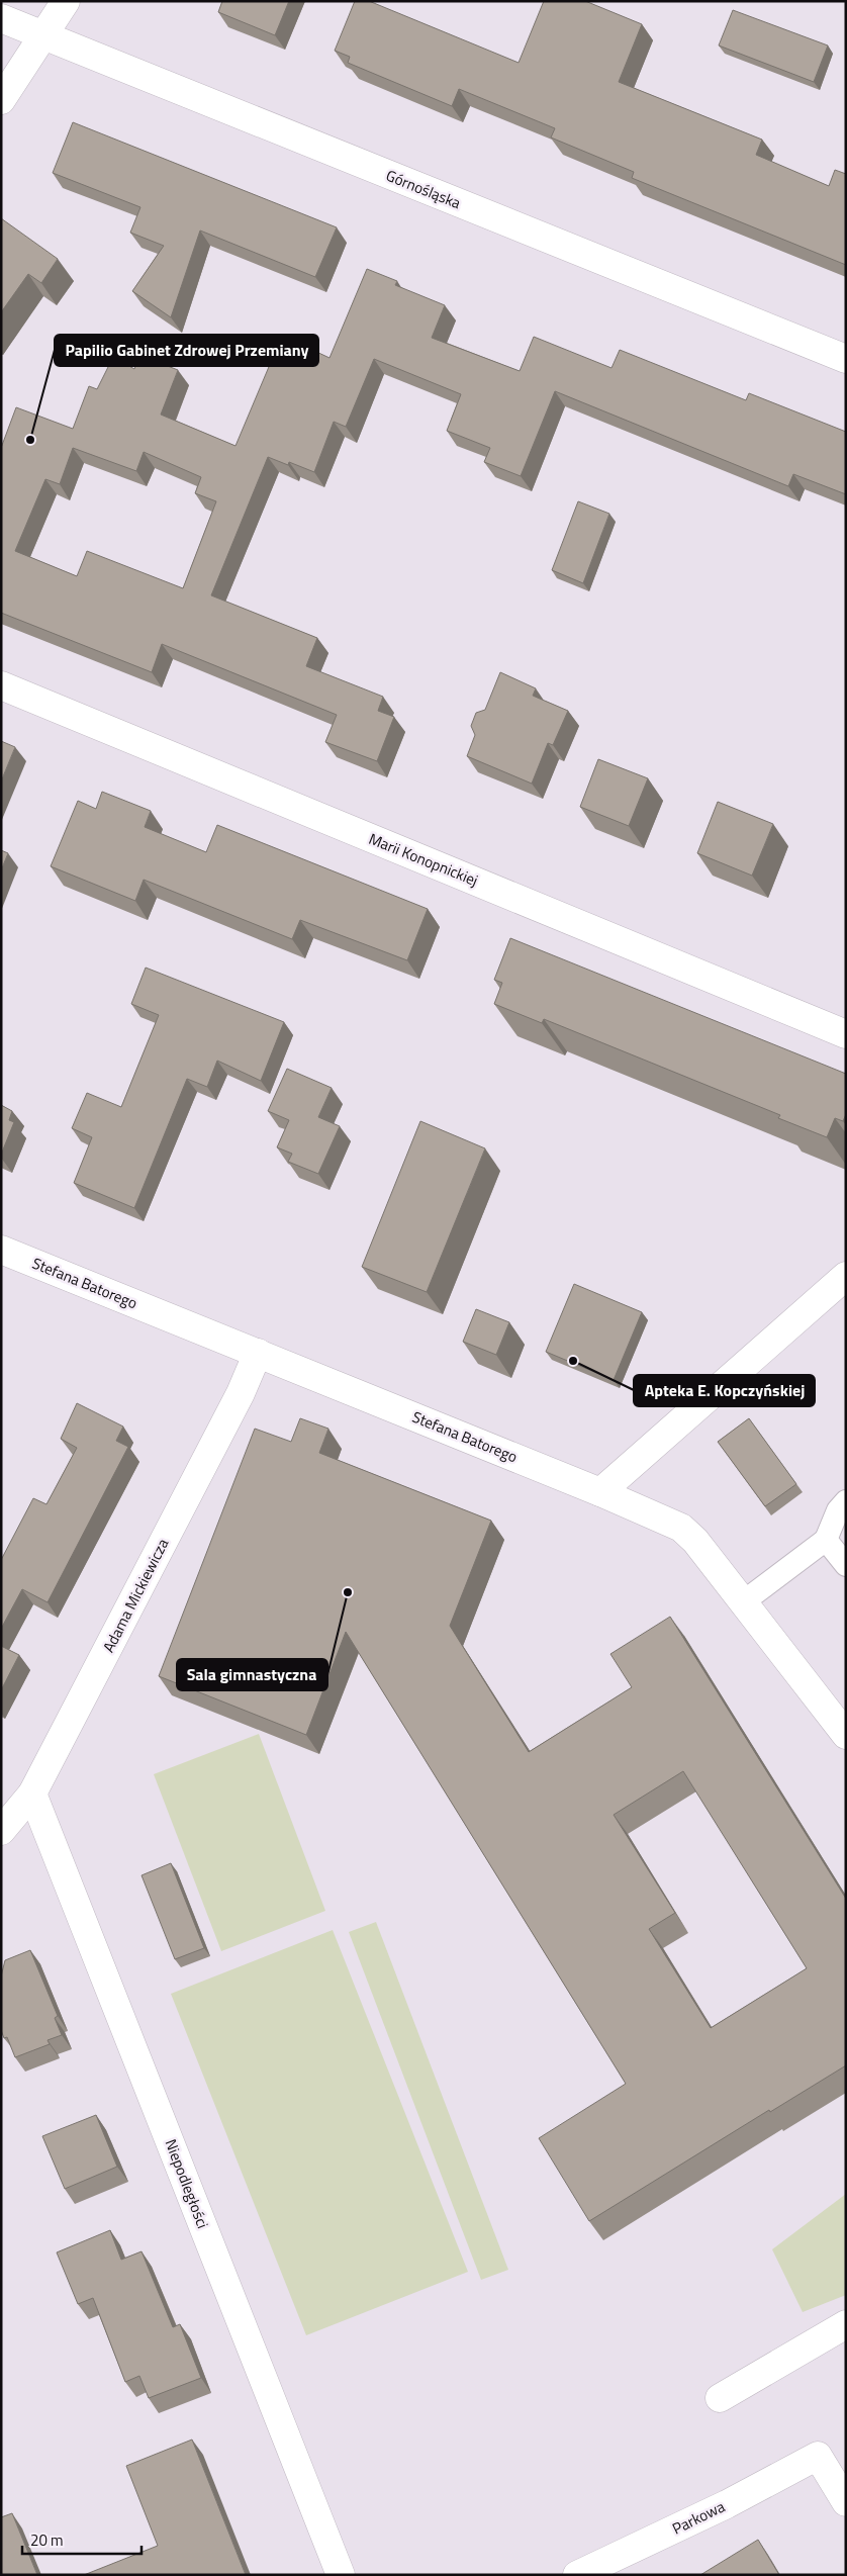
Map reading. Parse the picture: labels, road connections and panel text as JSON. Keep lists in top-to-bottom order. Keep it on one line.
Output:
{"streets":{"street":["Górnośląska","Marii Konopnickiej","Stefana Batorego","Adama Mickiewicza","Niepodległości","Parkowa"]},"crossings":[["Stefana Batorego","Adama Mickiewicza"],["Adama Mickiewicza","Niepodległości"]],"places":["Papilio Gabinet Zdrowej Przemiany","Apteka E. Kopczyńskiej","Sala gimnastyczna"],"scale_bar":"20 m"}
